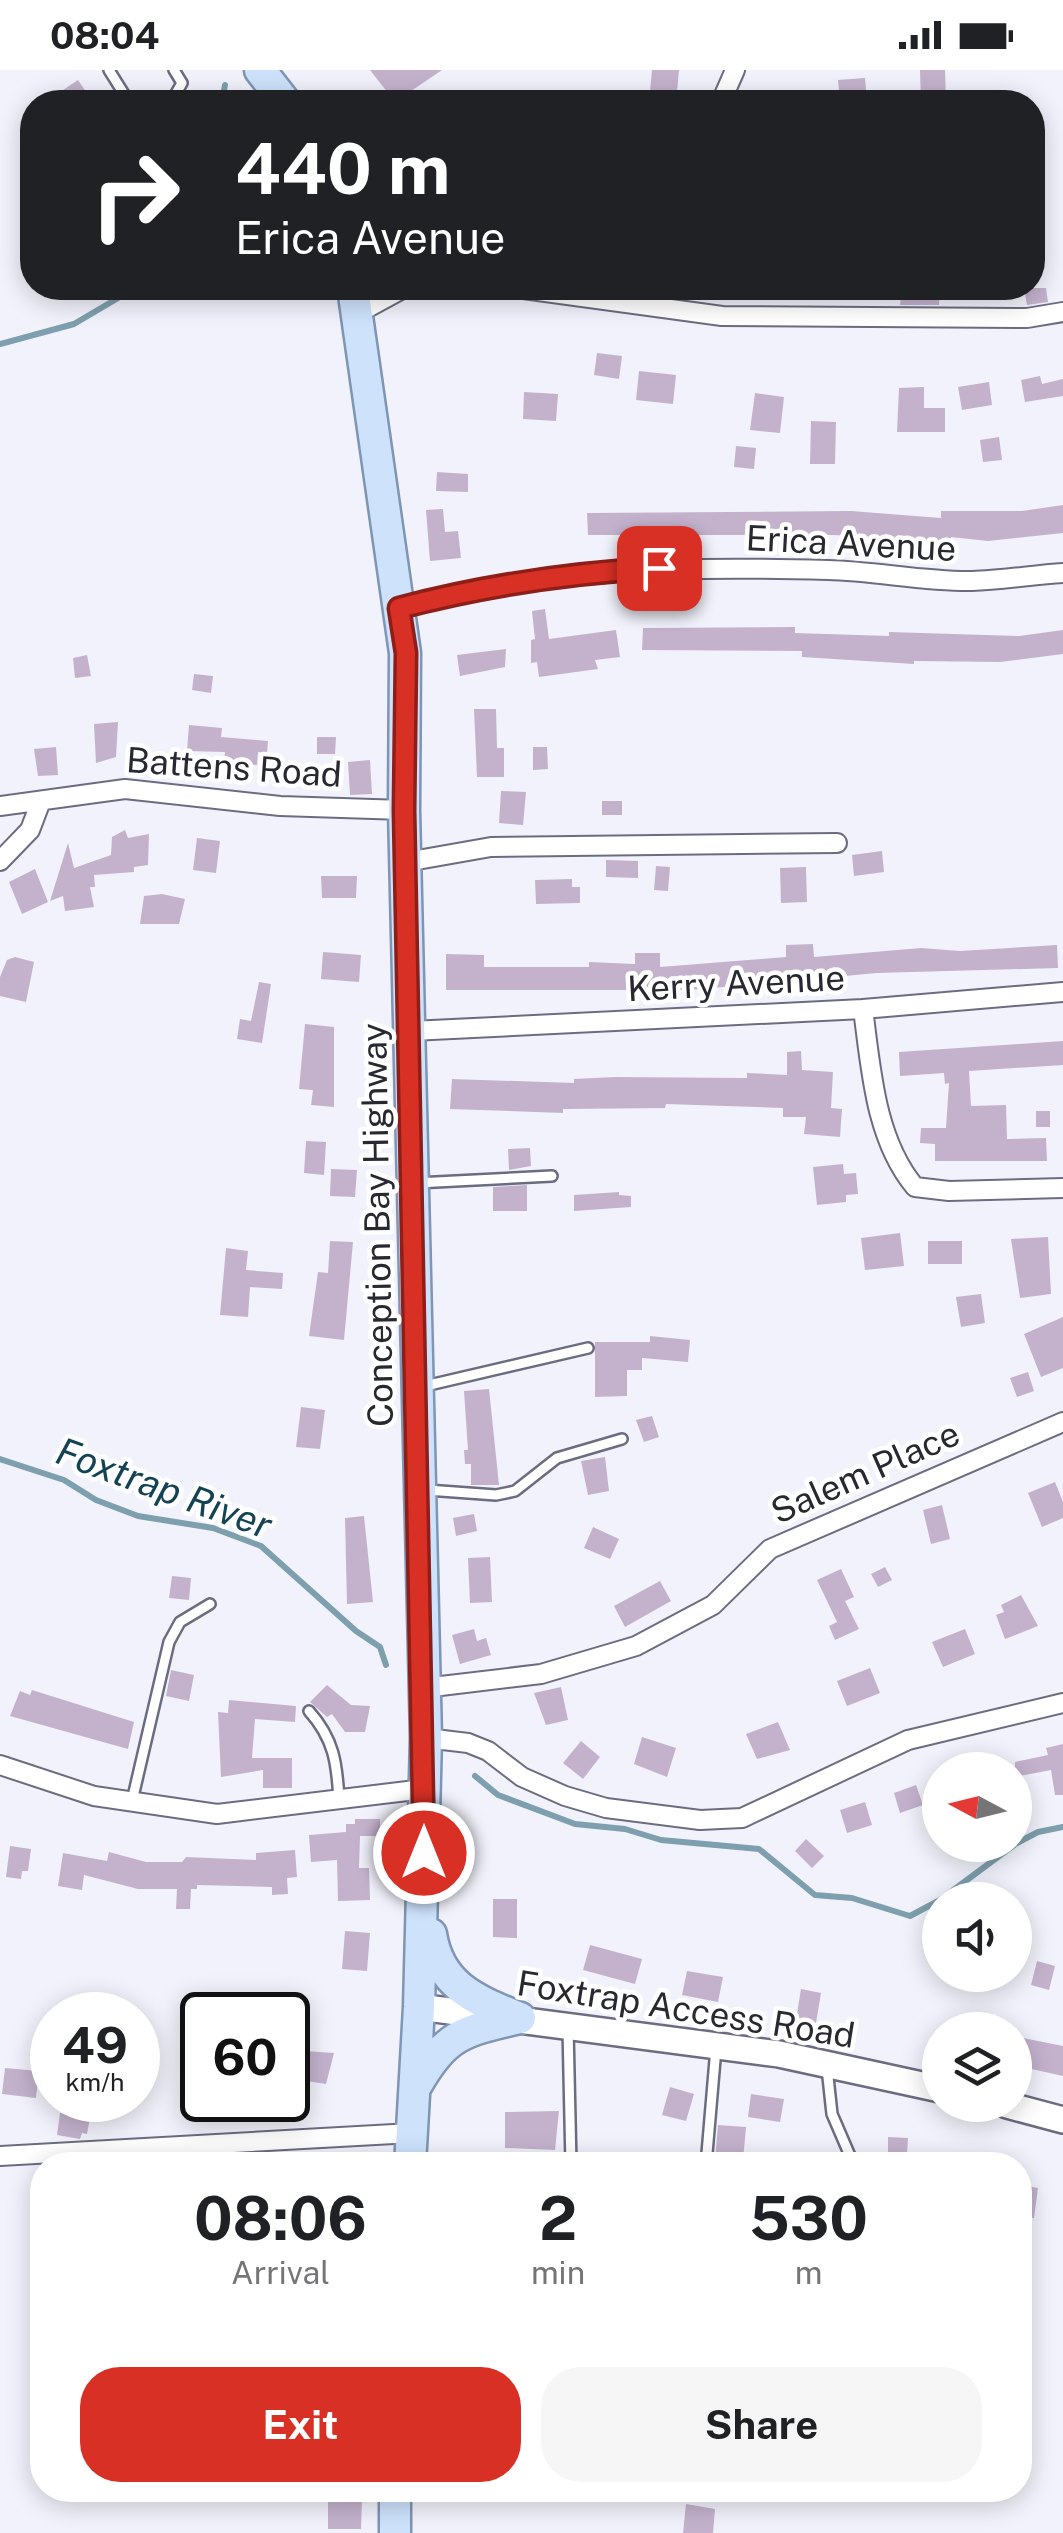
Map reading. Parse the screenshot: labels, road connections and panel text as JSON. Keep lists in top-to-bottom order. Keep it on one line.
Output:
{"streets":{"main road":["Conception Bay Highway","Foxtrap Access Road"],"street":["Erica Avenue","Battens Road","Kerry Avenue","Salem Place"]},"crossings":[["Erica Avenue","Conception Bay Highway"],["Battens Road","Conception Bay Highway"],["Kerry Avenue","Conception Bay Highway"],["Conception Bay Highway","Salem Place"],["Conception Bay Highway","Foxtrap Access Road"]],"water":["Foxtrap River"],"north":"left","page":{"status":"08:04","turn":["440 m","Erica Avenue"],"speed":"49 km/h","limit":"60","eta":["08:06","Arrival","2","min","530","m"],"buttons":["Exit","Share"]}}
